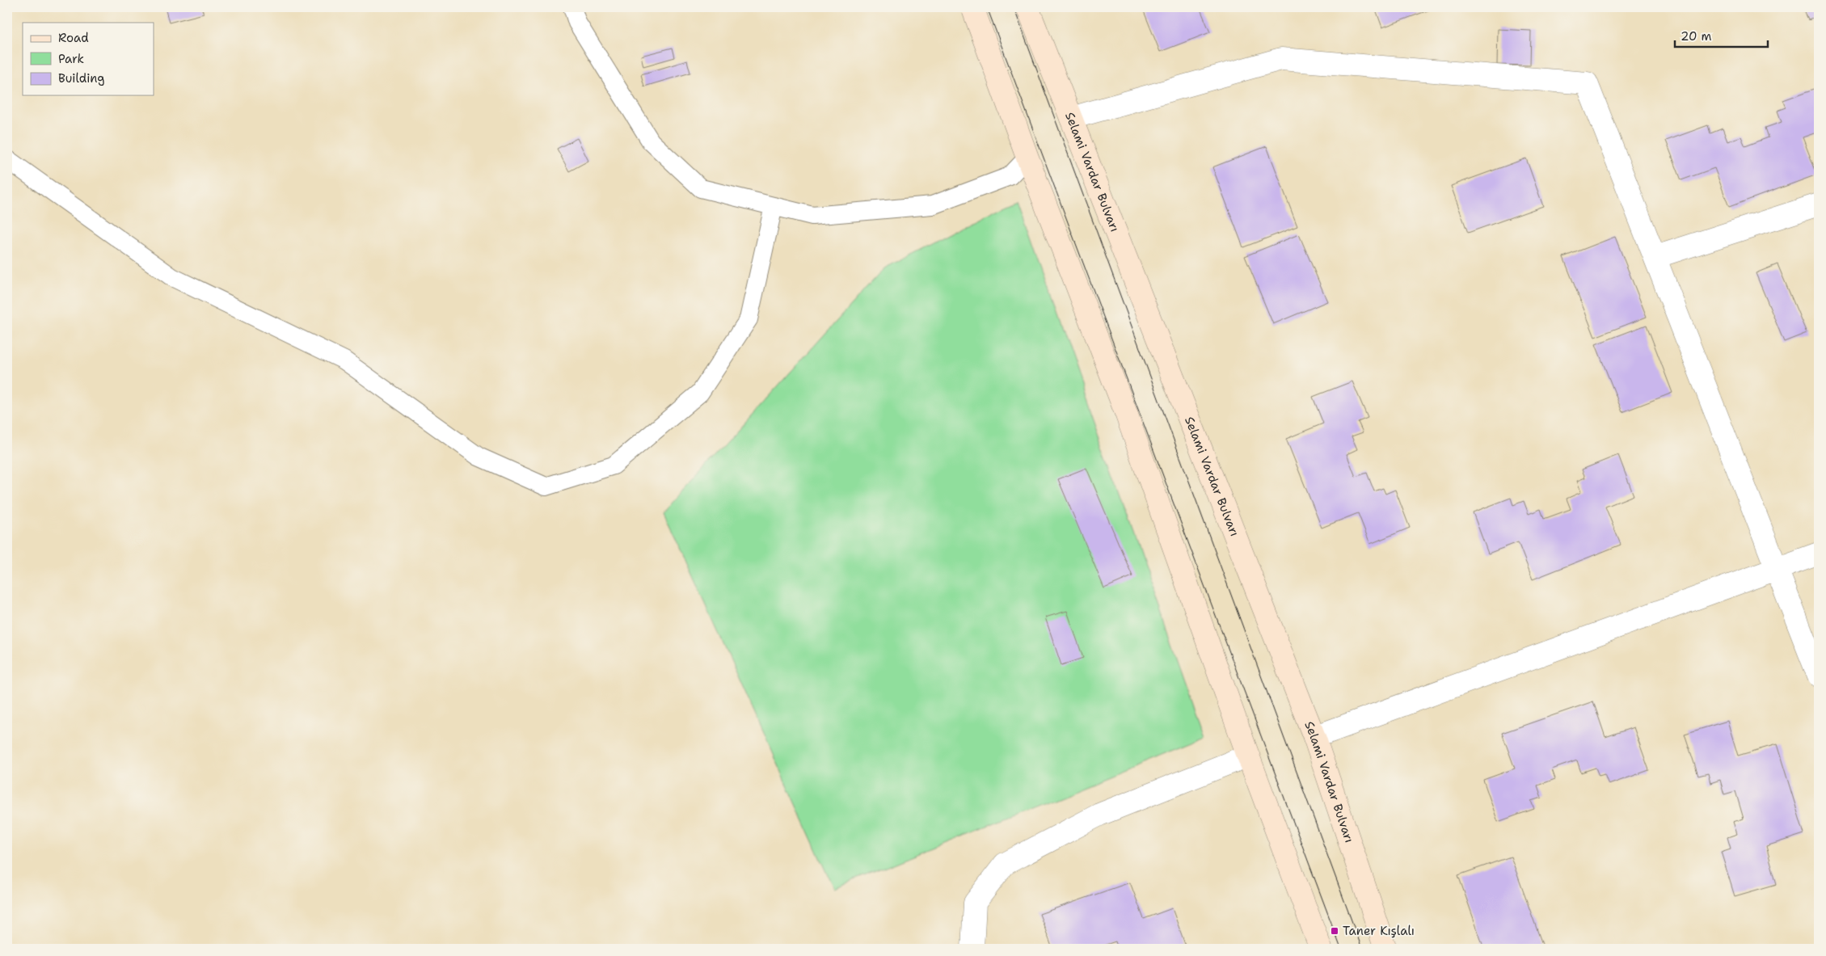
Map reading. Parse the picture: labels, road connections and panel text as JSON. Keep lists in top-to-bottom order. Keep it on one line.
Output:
{"streets":{"main road":["Selami Vardar Bulvarı"]},"places":{"transit":["Taner Kışlalı"]},"legend":["Road","Park","Building"],"scale_bar":"20 m"}
